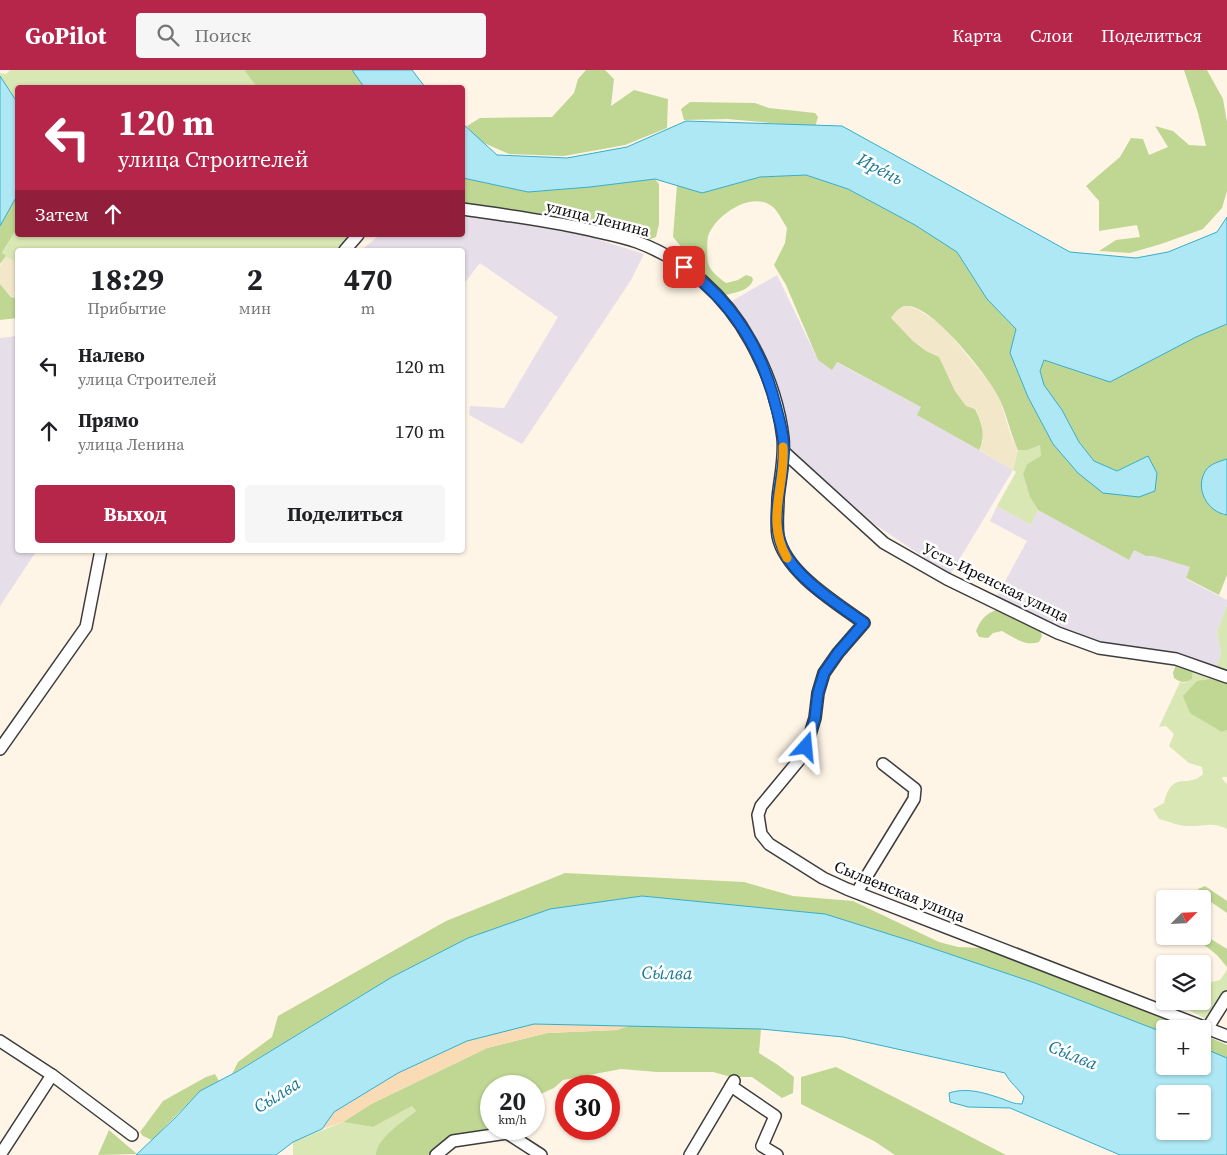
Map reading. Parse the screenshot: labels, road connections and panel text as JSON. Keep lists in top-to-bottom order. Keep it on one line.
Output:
{"streets":{"street":["улица Ленина","Усть-Иренская улица","Сылвенская улица"]},"crossings":[["улица Ленина","Усть-Иренская улица"],["улица Ленина","Сылвенская улица"]],"water":["Ире́нь","Сы́лва"],"north":"top right","page":{"header":"GoPilot","search":"Поиск","nav":["Карта","Слои","Поделиться"],"turn":["120 m","улица Строителей"],"then":"Затем","eta":["18:29","Прибытие","2","мин","470","m"],"list":[{"name":"Налево","note":"улица Строителей","value":"120 m"},{"name":"Прямо","note":"улица Ленина","value":"170 m"}],"buttons":["Выход","Поделиться"],"map_buttons":["+","−"],"speed":"20 km/h","limit":"30"}}
